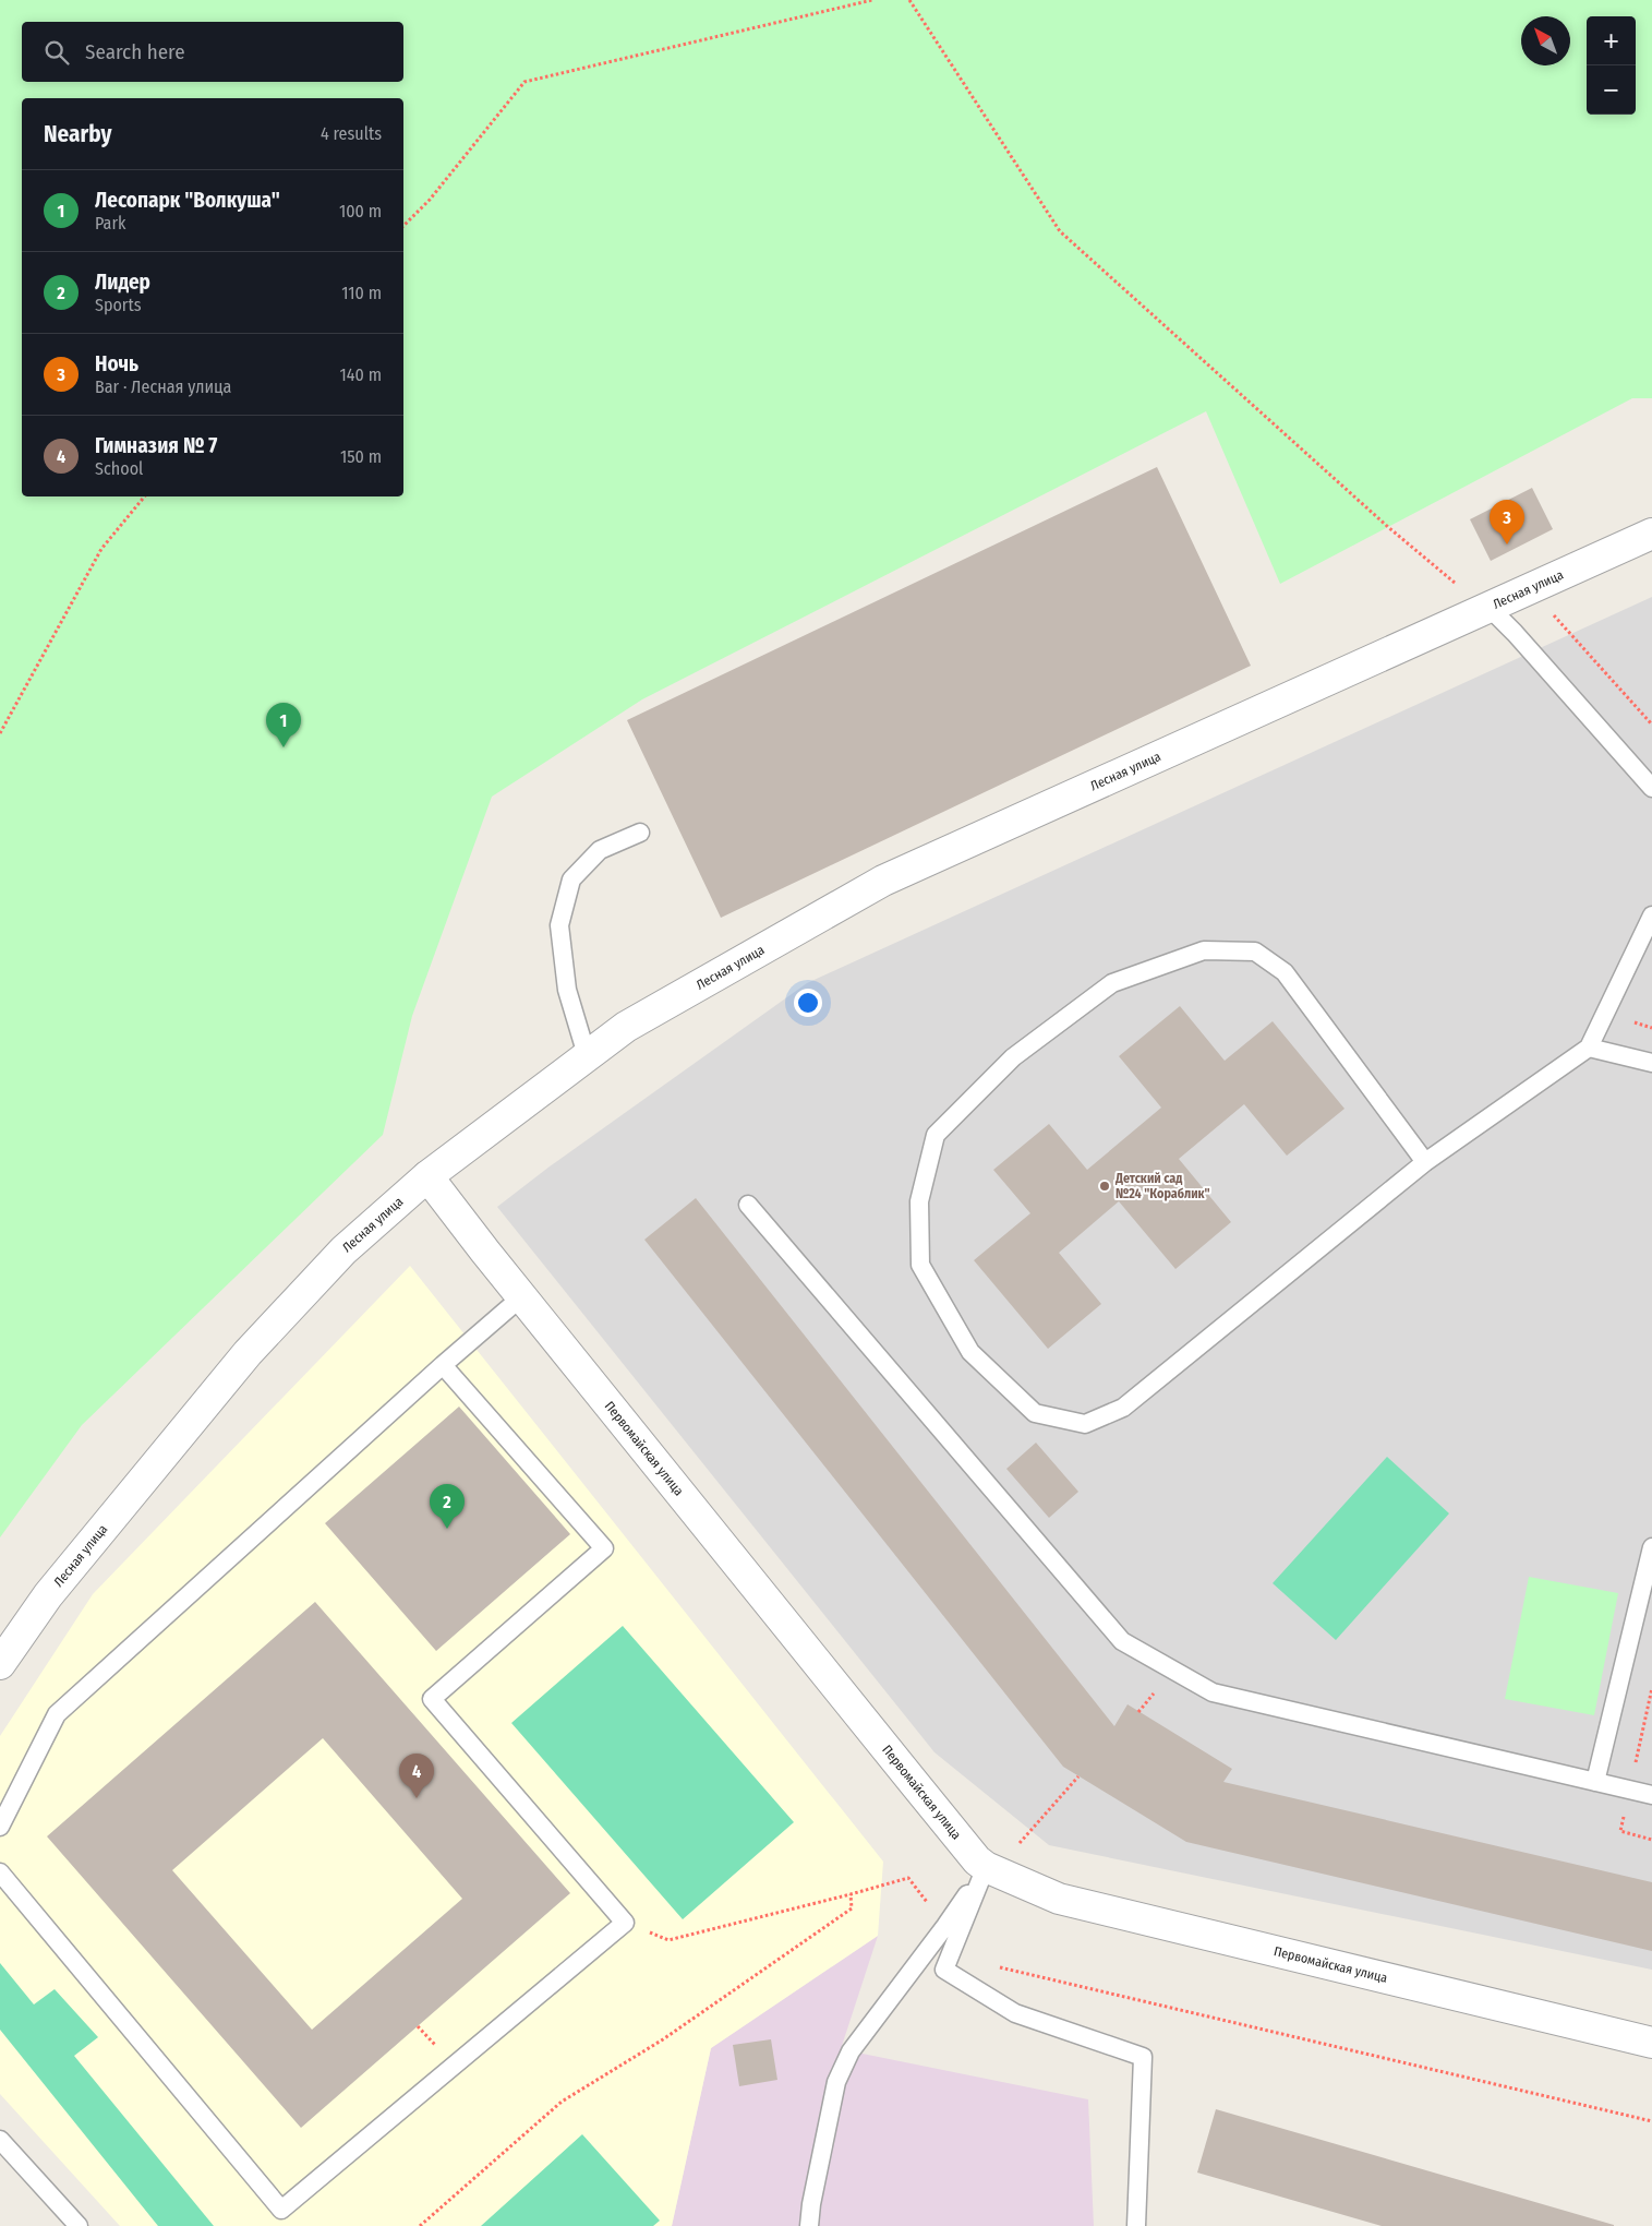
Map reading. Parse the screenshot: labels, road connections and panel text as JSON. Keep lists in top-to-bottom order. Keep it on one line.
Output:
{"streets":{"street":["Лесная улица","Первомайская улица"]},"crossings":[["Лесная улица","Первомайская улица"]],"places":["Детский сад №24 \"Кораблик\""],"north":"top left","page":{"map_buttons":["+","−"],"search":"Search here","heading":["Nearby","4 results"],"list":[{"mark":"1","name":"Лесопарк \"Волкуша\"","note":"Park","value":"100 m"},{"mark":"2","name":"Лидер","note":"Sports","value":"110 m"},{"mark":"3","name":"Ночь","note":"Bar · Лесная улица","value":"140 m"},{"mark":"4","name":"Гимназия № 7","note":"School","value":"150 m"}],"pins":["3","1","2","4"]}}
